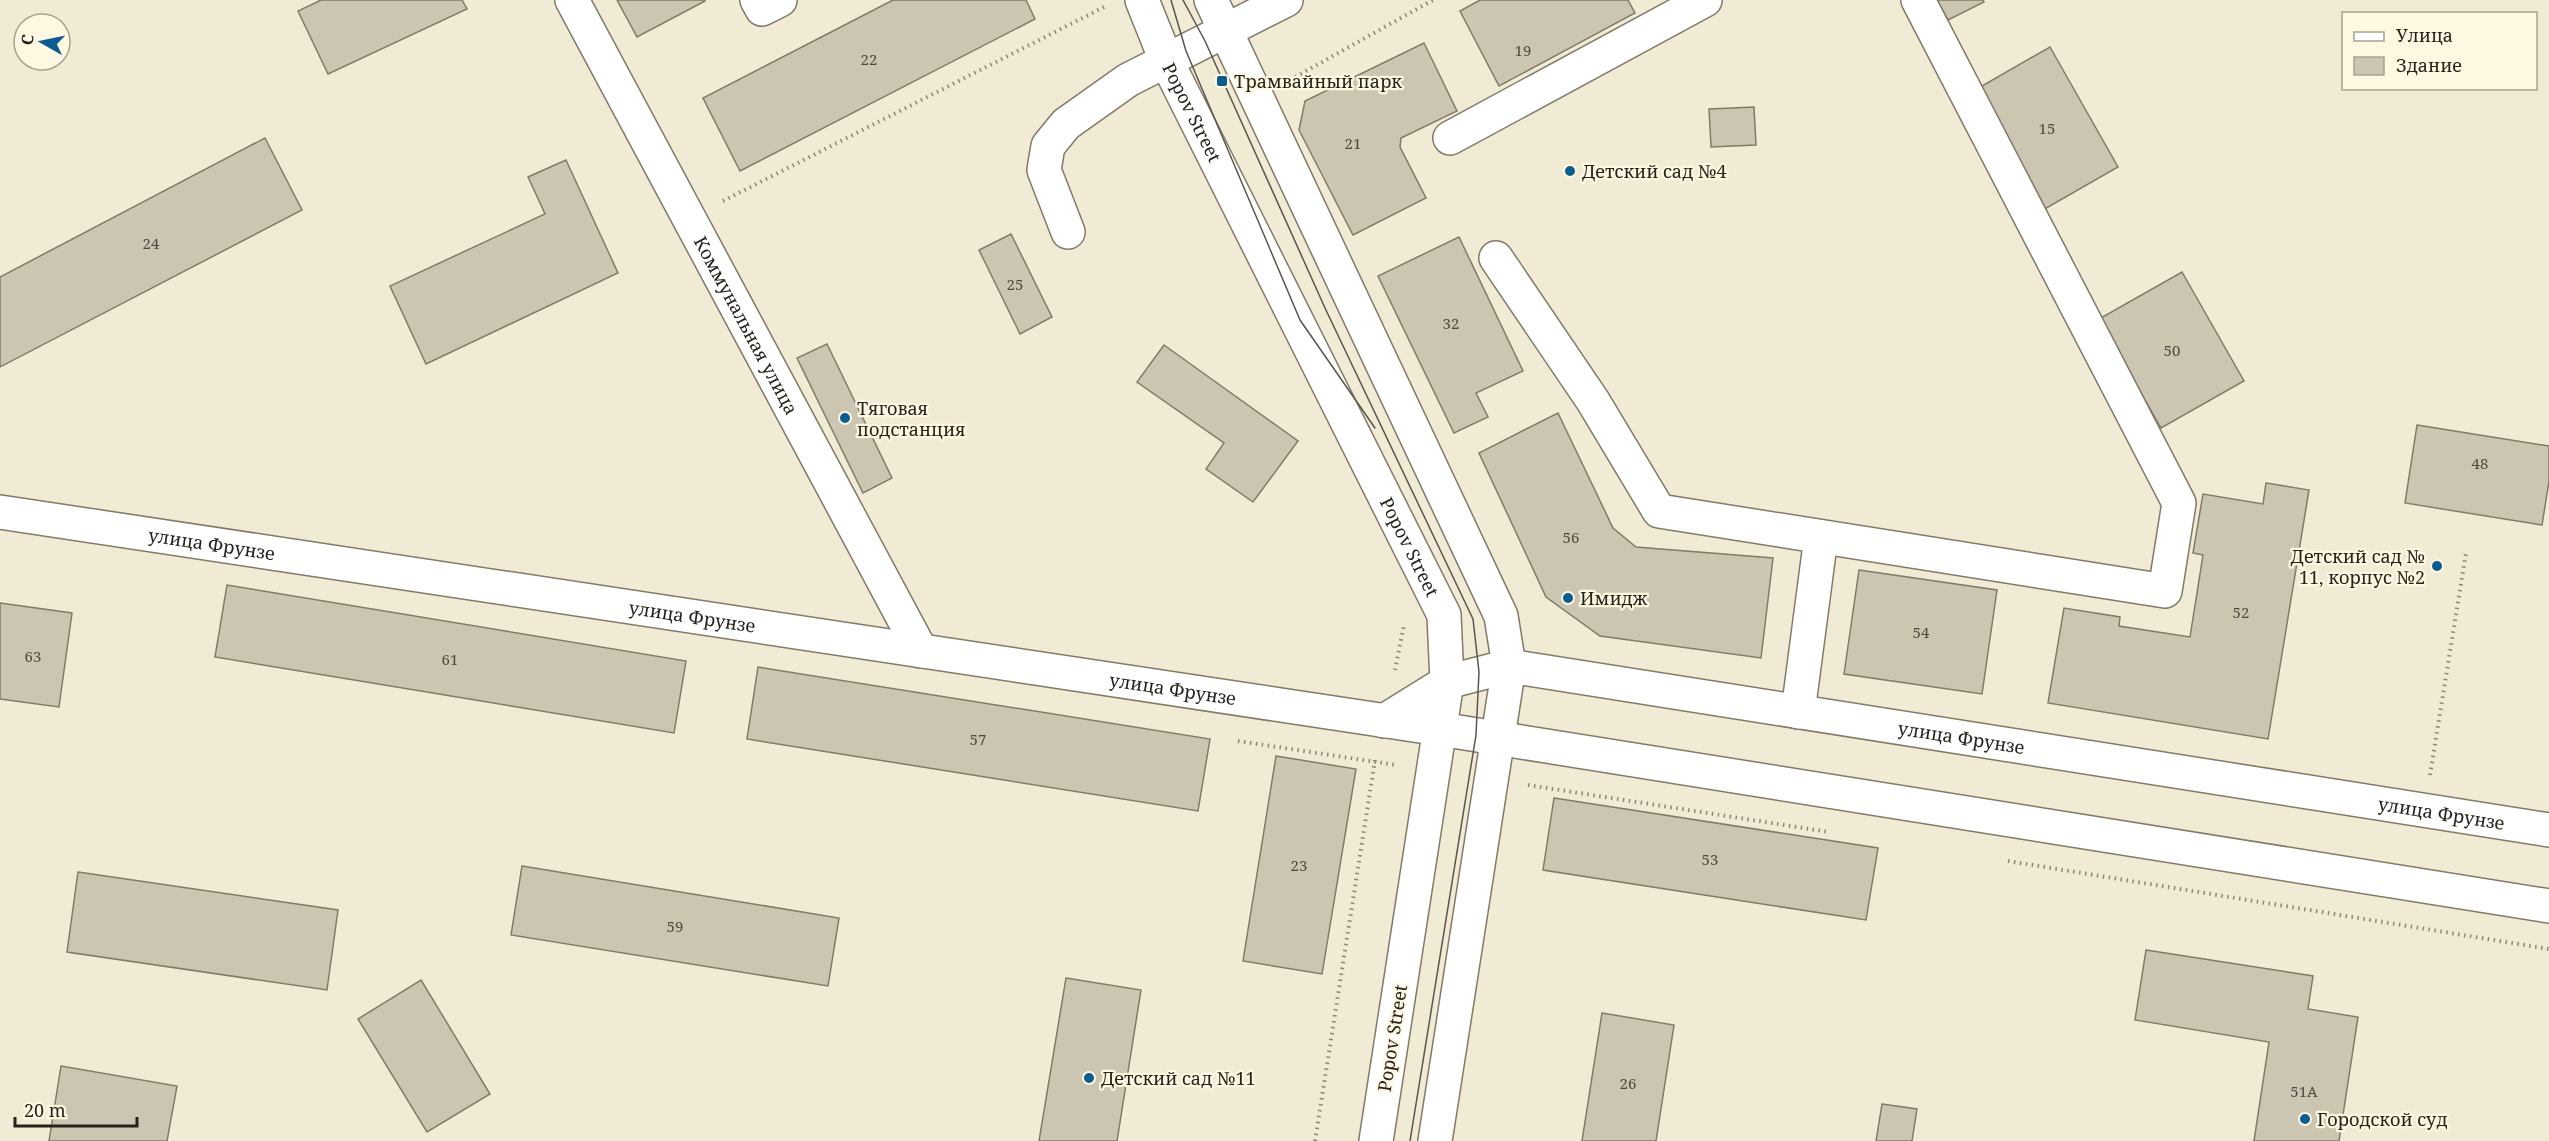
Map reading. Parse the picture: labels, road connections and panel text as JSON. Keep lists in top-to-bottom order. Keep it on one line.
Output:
{"streets":{"street":["Popov Street","Коммунальная улица","улица Фрунзе"]},"crossings":[["Popov Street","улица Фрунзе"],["Коммунальная улица","улица Фрунзе"]],"places":{"transit":["Трамвайный парк"],"other":["Детский сад №4","Тяговая подстанция","Детский сад № 11, корпус №2","Имидж","Детский сад №11","Городской суд"]},"house_numbers":["19","22","15","21","24","25","32","50","48","56","52","54","63","61","57","53","23","59","26","51А"],"legend":["Улица","Здание"],"scale_bar":"20 m","north":"left"}
